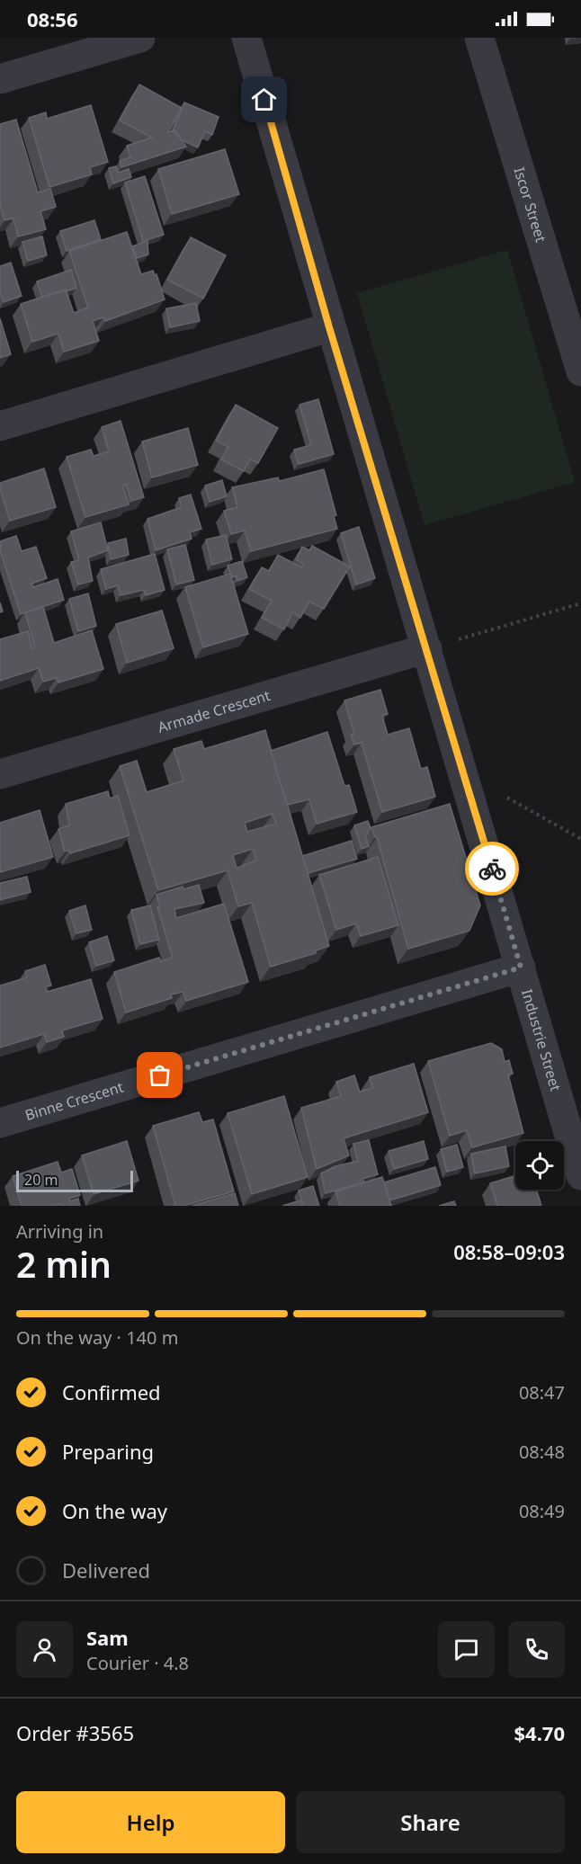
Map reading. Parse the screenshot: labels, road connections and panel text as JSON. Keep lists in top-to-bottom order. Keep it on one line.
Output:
{"streets":{"street":["Iscor Street","Armade Crescent","Industrie Street","Binne Crescent"]},"crossings":[["Armade Crescent","Industrie Street"],["Industrie Street","Binne Crescent"]],"scale_bar":"20 m","page":{"status":"08:56","scale":"20 m","heading":["2 min","Arriving in","08:58–09:03"],"panel":["Sam","Courier · 4.8","Order #3565","$4.70"],"bar":"On the way · 140 m","list":[["Confirmed","08:47"],["Preparing","08:48"],["On the way","08:49"],"Delivered"],"buttons":["Help","Share"]}}
